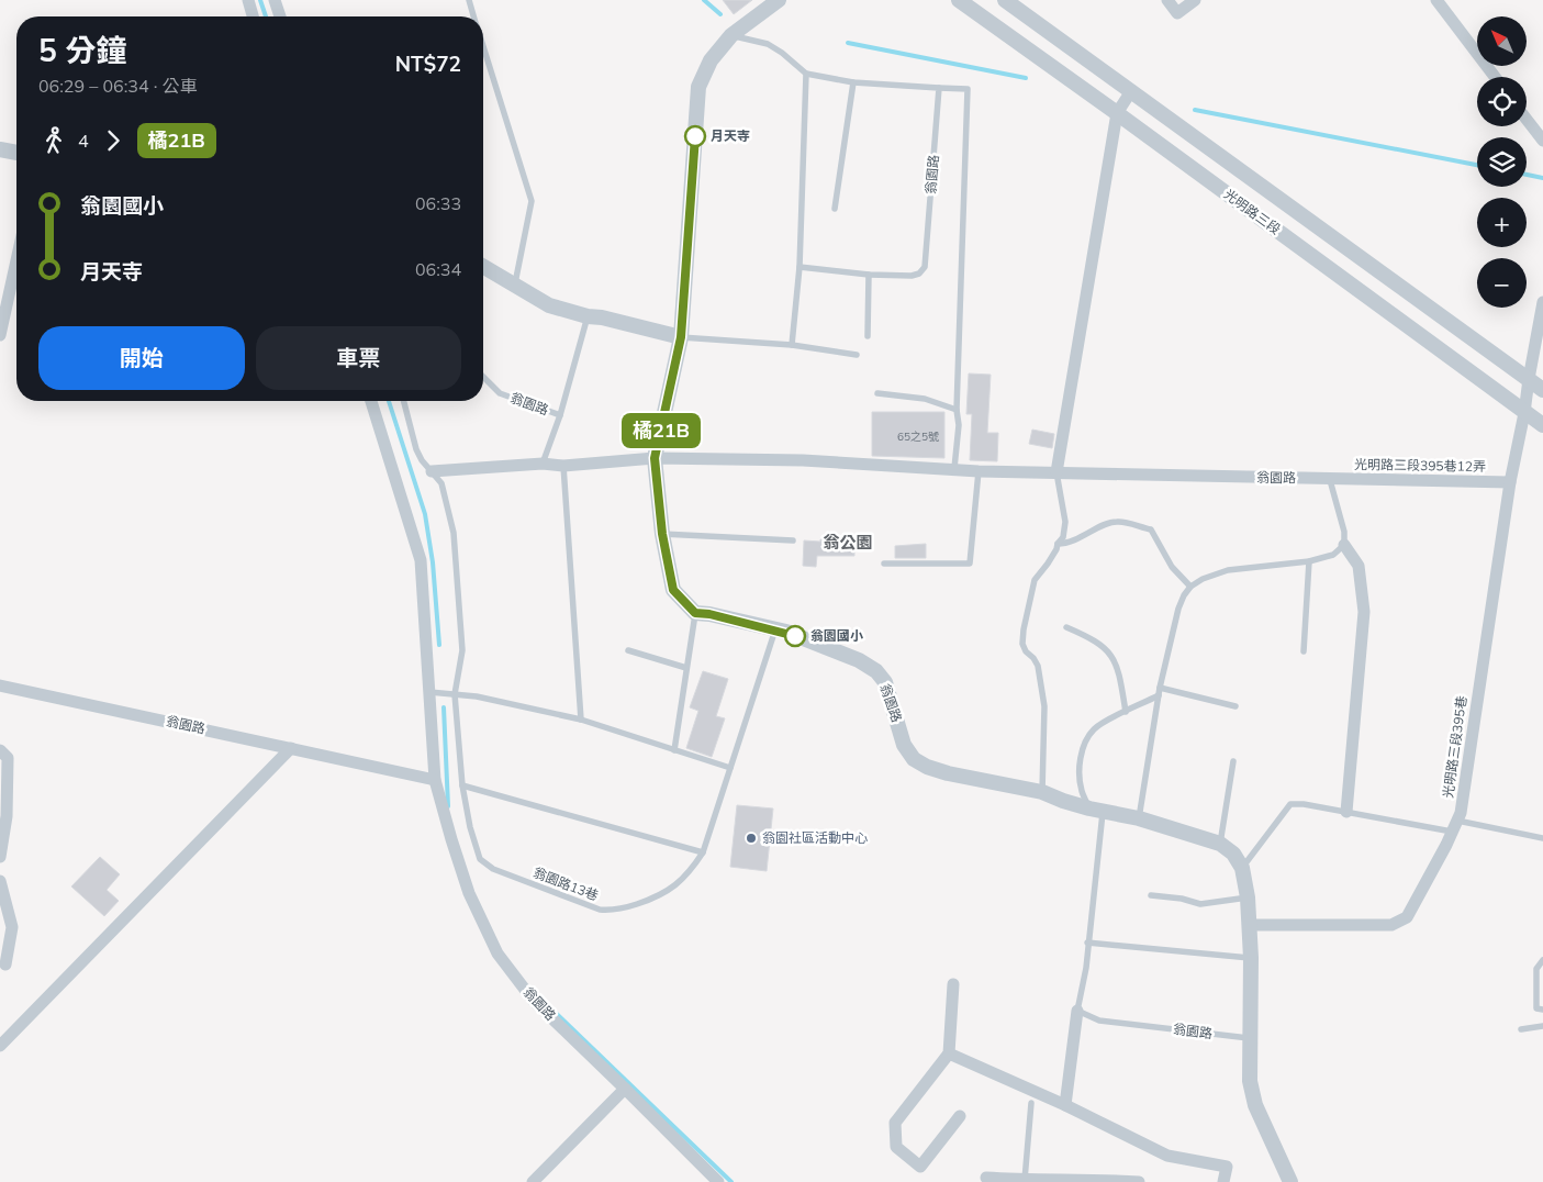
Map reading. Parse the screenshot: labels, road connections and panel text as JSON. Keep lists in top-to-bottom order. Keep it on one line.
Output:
{"streets":{"street":["翁園路","光明路三段","光明路三段395巷12弄","光明路三段395巷"],"lane":["翁園路13巷"]},"crossings":[["翁園路","光明路三段395巷12弄"],["翁園路","光明路三段395巷"],["翁園路","翁園路13巷"],["光明路三段","光明路三段395巷"],["光明路三段395巷12弄","光明路三段395巷"]],"districts":["翁公園"],"places":["月天寺","翁園國小","翁園社區活動中心"],"lines":["bus line 橘21B"],"house_numbers":["65之5號"],"north":"top left","page":{"on_map":"橘21B","map_buttons":["+","−"],"heading":["5 分鐘","06:29 – 06:34 · 公車","NT$72"],"legs":["4","橘21B"],"list":[{"name":"翁園國小","value":"06:33"},{"name":"月天寺","value":"06:34"}],"buttons":["開始","車票"]}}
